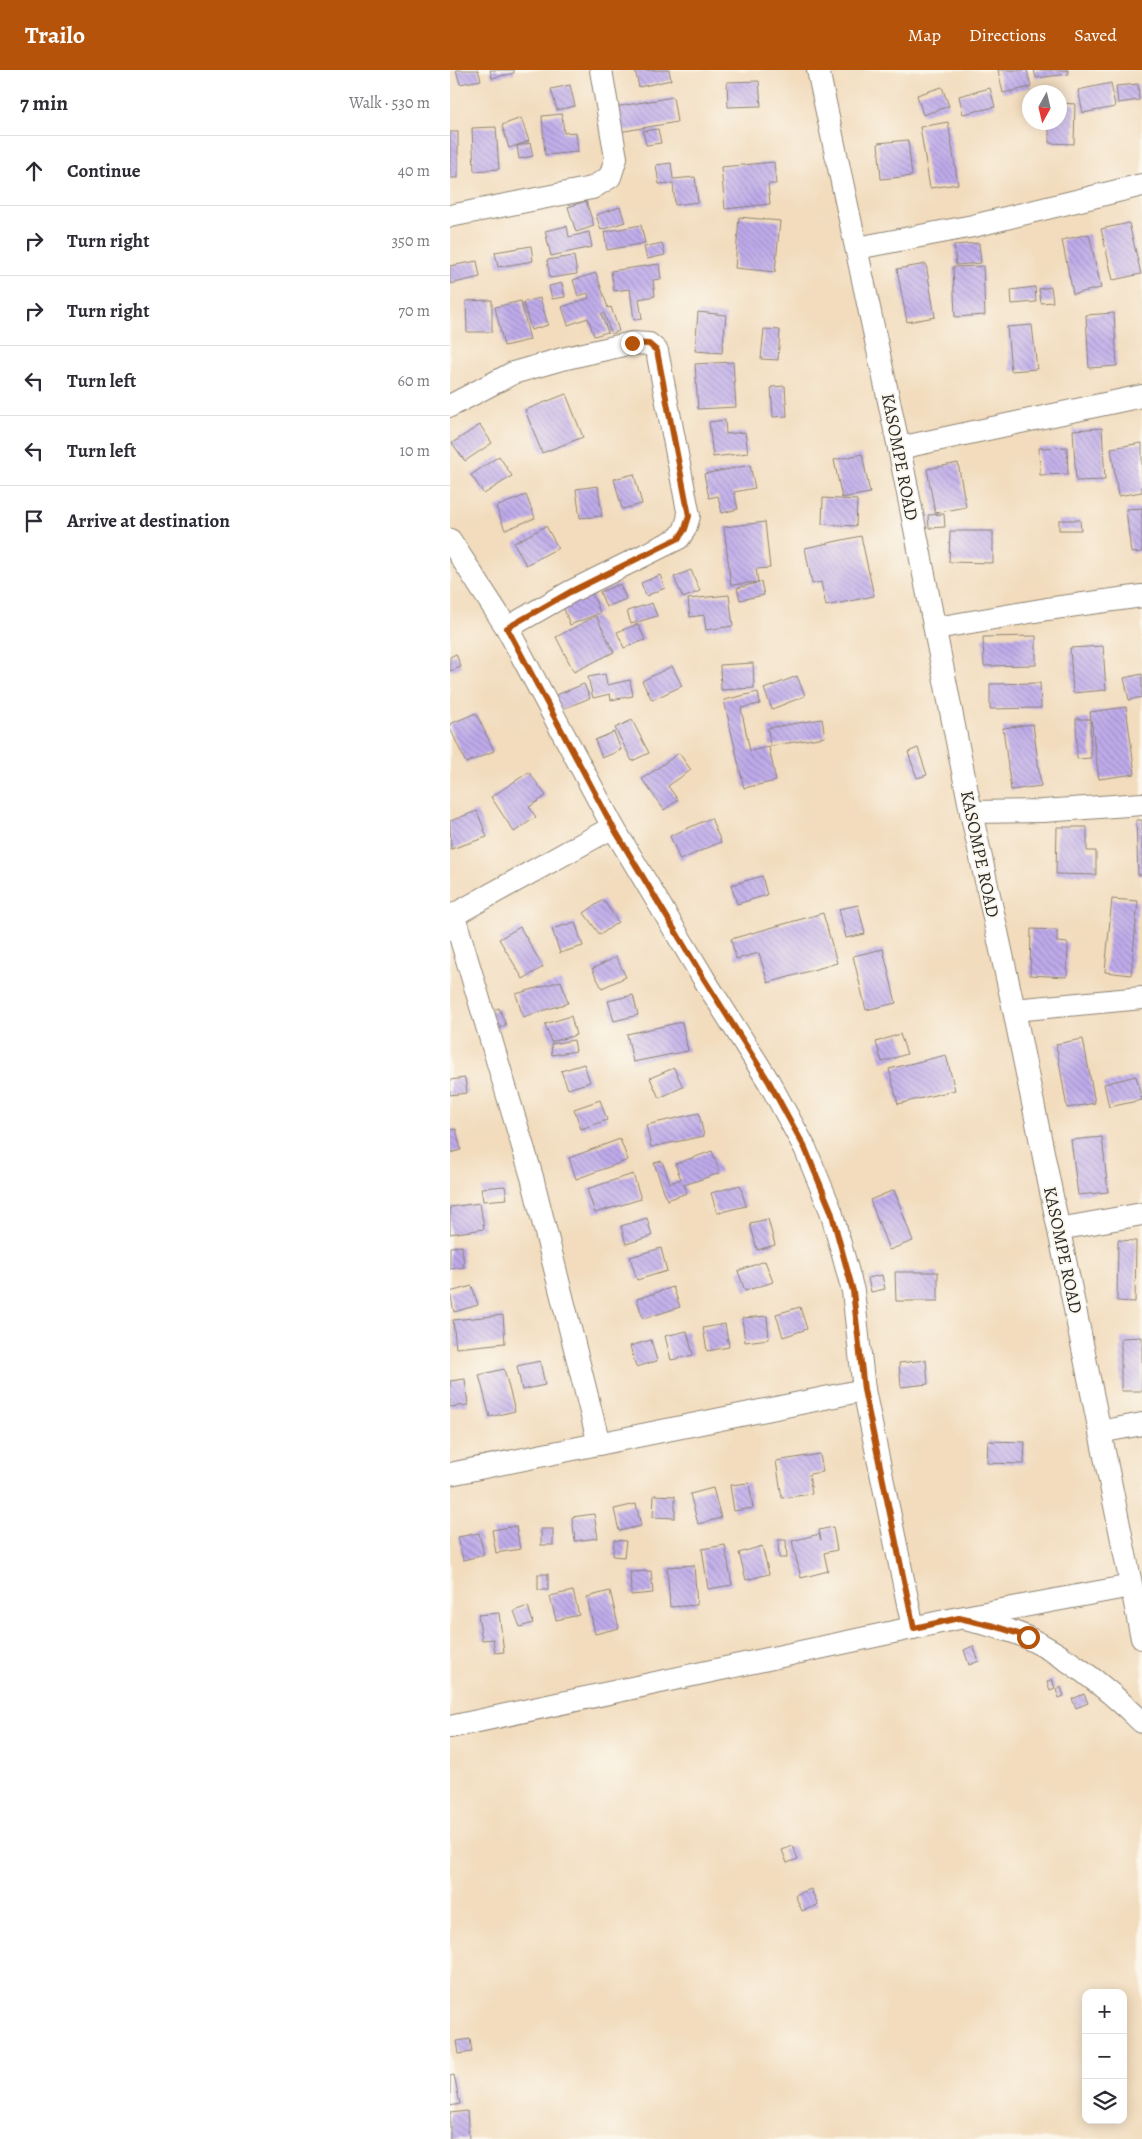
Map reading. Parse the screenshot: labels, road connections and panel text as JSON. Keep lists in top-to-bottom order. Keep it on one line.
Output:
{"streets":{"street":["KASOMPE ROAD"]},"north":"bottom","page":{"header":"Trailo","nav":["Map","Directions","Saved"],"heading":["7 min","Walk · 530 m"],"list":[["Continue","40 m"],["Turn right","350 m"],["Turn right","70 m"],["Turn left","60 m"],["Turn left","10 m"],"Arrive at destination"],"map_buttons":["+","−"]}}
